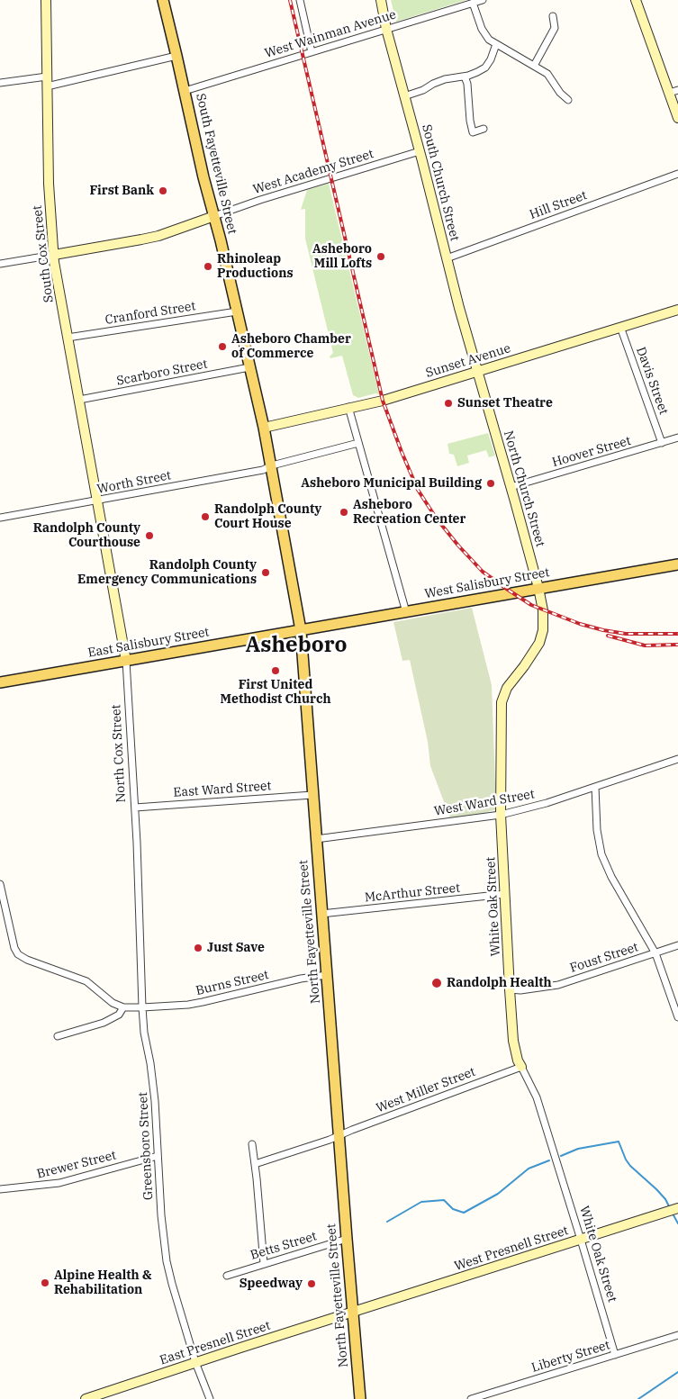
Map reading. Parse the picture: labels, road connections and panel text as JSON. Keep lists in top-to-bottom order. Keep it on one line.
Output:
{"streets":{"main road":["South Fayetteville Street","South Church Street","South Cox Street","Sunset Avenue","North Church Street","West Salisbury Street","East Salisbury Street","North Cox Street","White Oak Street","North Fayetteville Street","West Presnell Street","East Presnell Street"],"street":["West Wainman Avenue","West Academy Street","Hill Street","Cranford Street","Scarboro Street","Davis Street","Hoover Street","Worth Street","East Ward Street","West Ward Street","McArthur Street","Foust Street","Burns Street","West Miller Street","Greensboro Street","Brewer Street","Betts Street","Liberty Street"]},"crossings":[["West Wainman Avenue","South Fayetteville Street"],["West Wainman Avenue","South Church Street"],["South Fayetteville Street","West Academy Street"],["South Fayetteville Street","Cranford Street"],["South Fayetteville Street","Sunset Avenue"],["South Fayetteville Street","Scarboro Street"],["South Fayetteville Street","Worth Street"],["South Fayetteville Street","North Fayetteville Street"],["West Academy Street","South Church Street"],["South Church Street","Hill Street"],["South Church Street","Sunset Avenue"],["South Church Street","North Church Street"],["South Cox Street","Cranford Street"],["South Cox Street","Scarboro Street"],["South Cox Street","Worth Street"],["South Cox Street","North Cox Street"],["Sunset Avenue","Davis Street"],["Sunset Avenue","North Church Street"],["Davis Street","Hoover Street"],["Hoover Street","North Church Street"],["Worth Street","North Cox Street"],["Worth Street","North Fayetteville Street"],["North Church Street","West Salisbury Street"],["North Church Street","White Oak Street"],["West Salisbury Street","East Salisbury Street"],["West Salisbury Street","White Oak Street"],["West Salisbury Street","North Fayetteville Street"],["East Salisbury Street","North Cox Street"],["East Salisbury Street","North Fayetteville Street"],["North Cox Street","East Ward Street"],["North Cox Street","Burns Street"],["North Cox Street","Greensboro Street"],["East Ward Street","North Fayetteville Street"],["West Ward Street","White Oak Street"],["West Ward Street","North Fayetteville Street"],["McArthur Street","White Oak Street"],["McArthur Street","North Fayetteville Street"],["White Oak Street","Foust Street"],["White Oak Street","West Miller Street"],["White Oak Street","West Presnell Street"],["White Oak Street","Liberty Street"],["North Fayetteville Street","Burns Street"],["North Fayetteville Street","West Miller Street"],["North Fayetteville Street","Betts Street"],["North Fayetteville Street","West Presnell Street"],["North Fayetteville Street","East Presnell Street"],["Burns Street","Greensboro Street"],["Greensboro Street","Brewer Street"],["Greensboro Street","East Presnell Street"],["West Presnell Street","East Presnell Street"]],"districts":["Asheboro"],"places":["First Bank","Asheboro Mill Lofts","Rhinoleap Productions","Asheboro Chamber of Commerce","Sunset Theatre","Asheboro Municipal Building","Asheboro Recreation Center","Randolph County Court House","Randolph County Courthouse","Randolph County Emergency Communications","First United Methodist Church","Just Save","Randolph Health","Alpine Health & Rehabilitation","Speedway"]}
